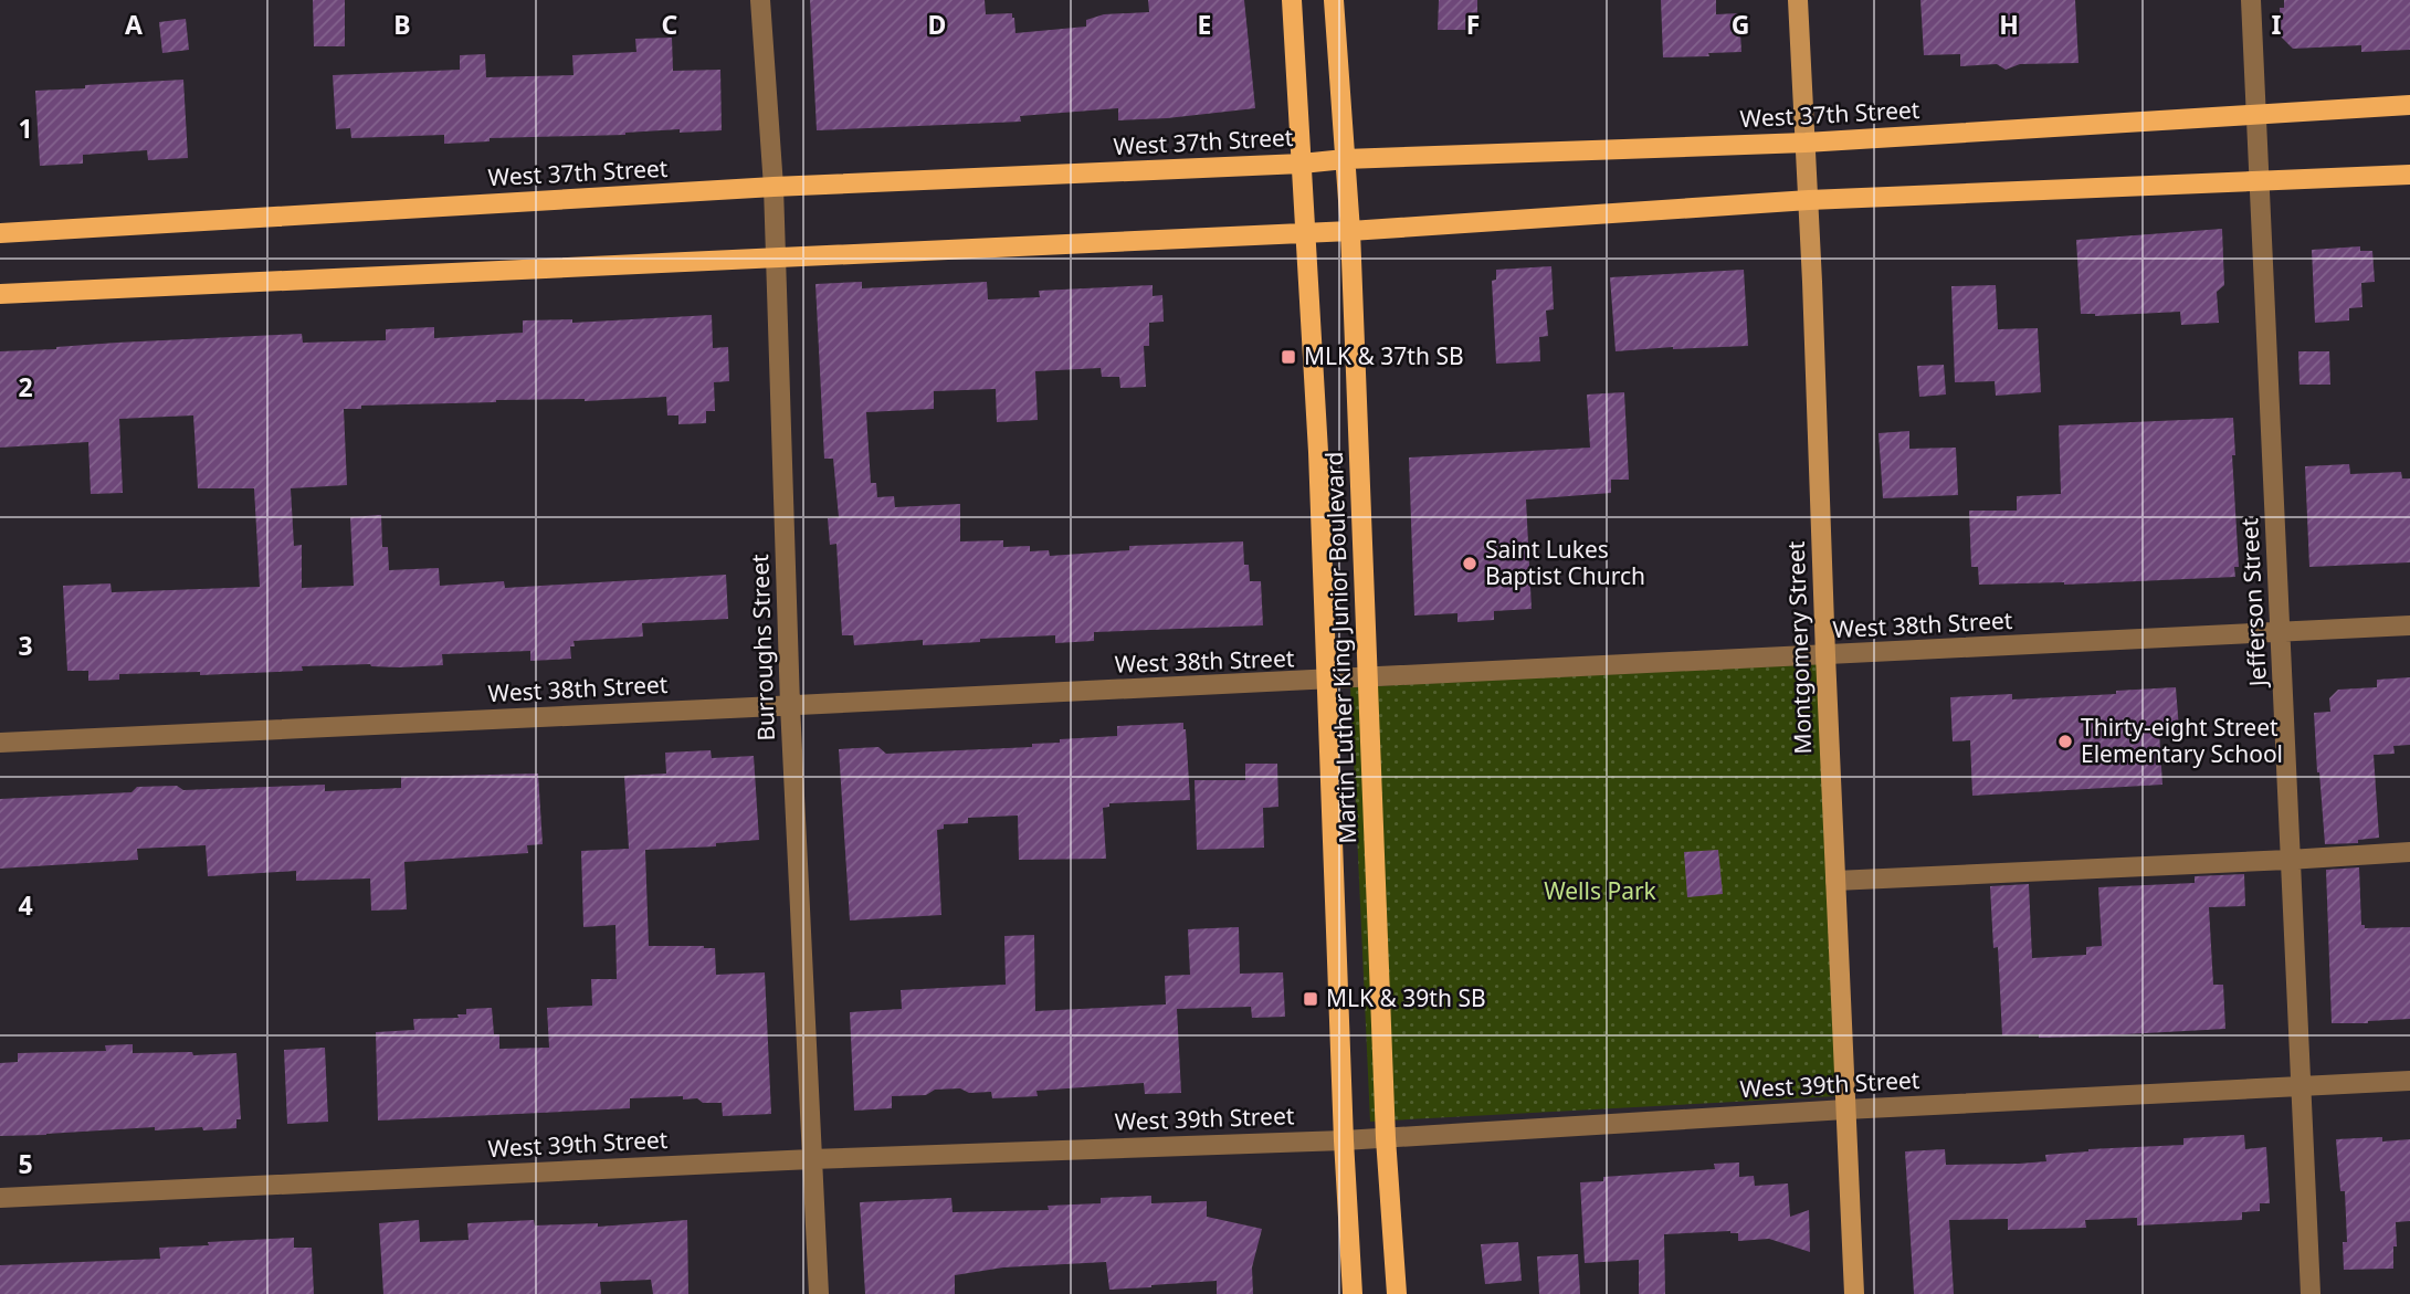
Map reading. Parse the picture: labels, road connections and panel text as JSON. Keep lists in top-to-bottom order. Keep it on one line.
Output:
{"streets":{"main road":["West 37th Street","Martin Luther King Junior Boulevard","Montgomery Street"],"street":["Jefferson Street","West 38th Street","Burroughs Street","West 39th Street"]},"crossings":[["West 37th Street","Jefferson Street"],["West 37th Street","Burroughs Street"],["West 37th Street","Martin Luther King Junior Boulevard"],["West 37th Street","Montgomery Street"],["Jefferson Street","West 38th Street"],["Jefferson Street","West 39th Street"],["West 38th Street","Burroughs Street"],["West 38th Street","Martin Luther King Junior Boulevard"],["West 38th Street","Montgomery Street"],["Burroughs Street","West 39th Street"],["Martin Luther King Junior Boulevard","West 39th Street"],["Montgomery Street","West 39th Street"]],"parks":["Wells Park"],"places":{"transit":["MLK & 37th SB","MLK & 39th SB"],"other":["Saint Lukes Baptist Church","Thirty-eight Street Elementary School"]},"grid":{"columns":["A","B","C","D","E","F","G","H","I"],"rows":["1","2","3","4","5"]}}
